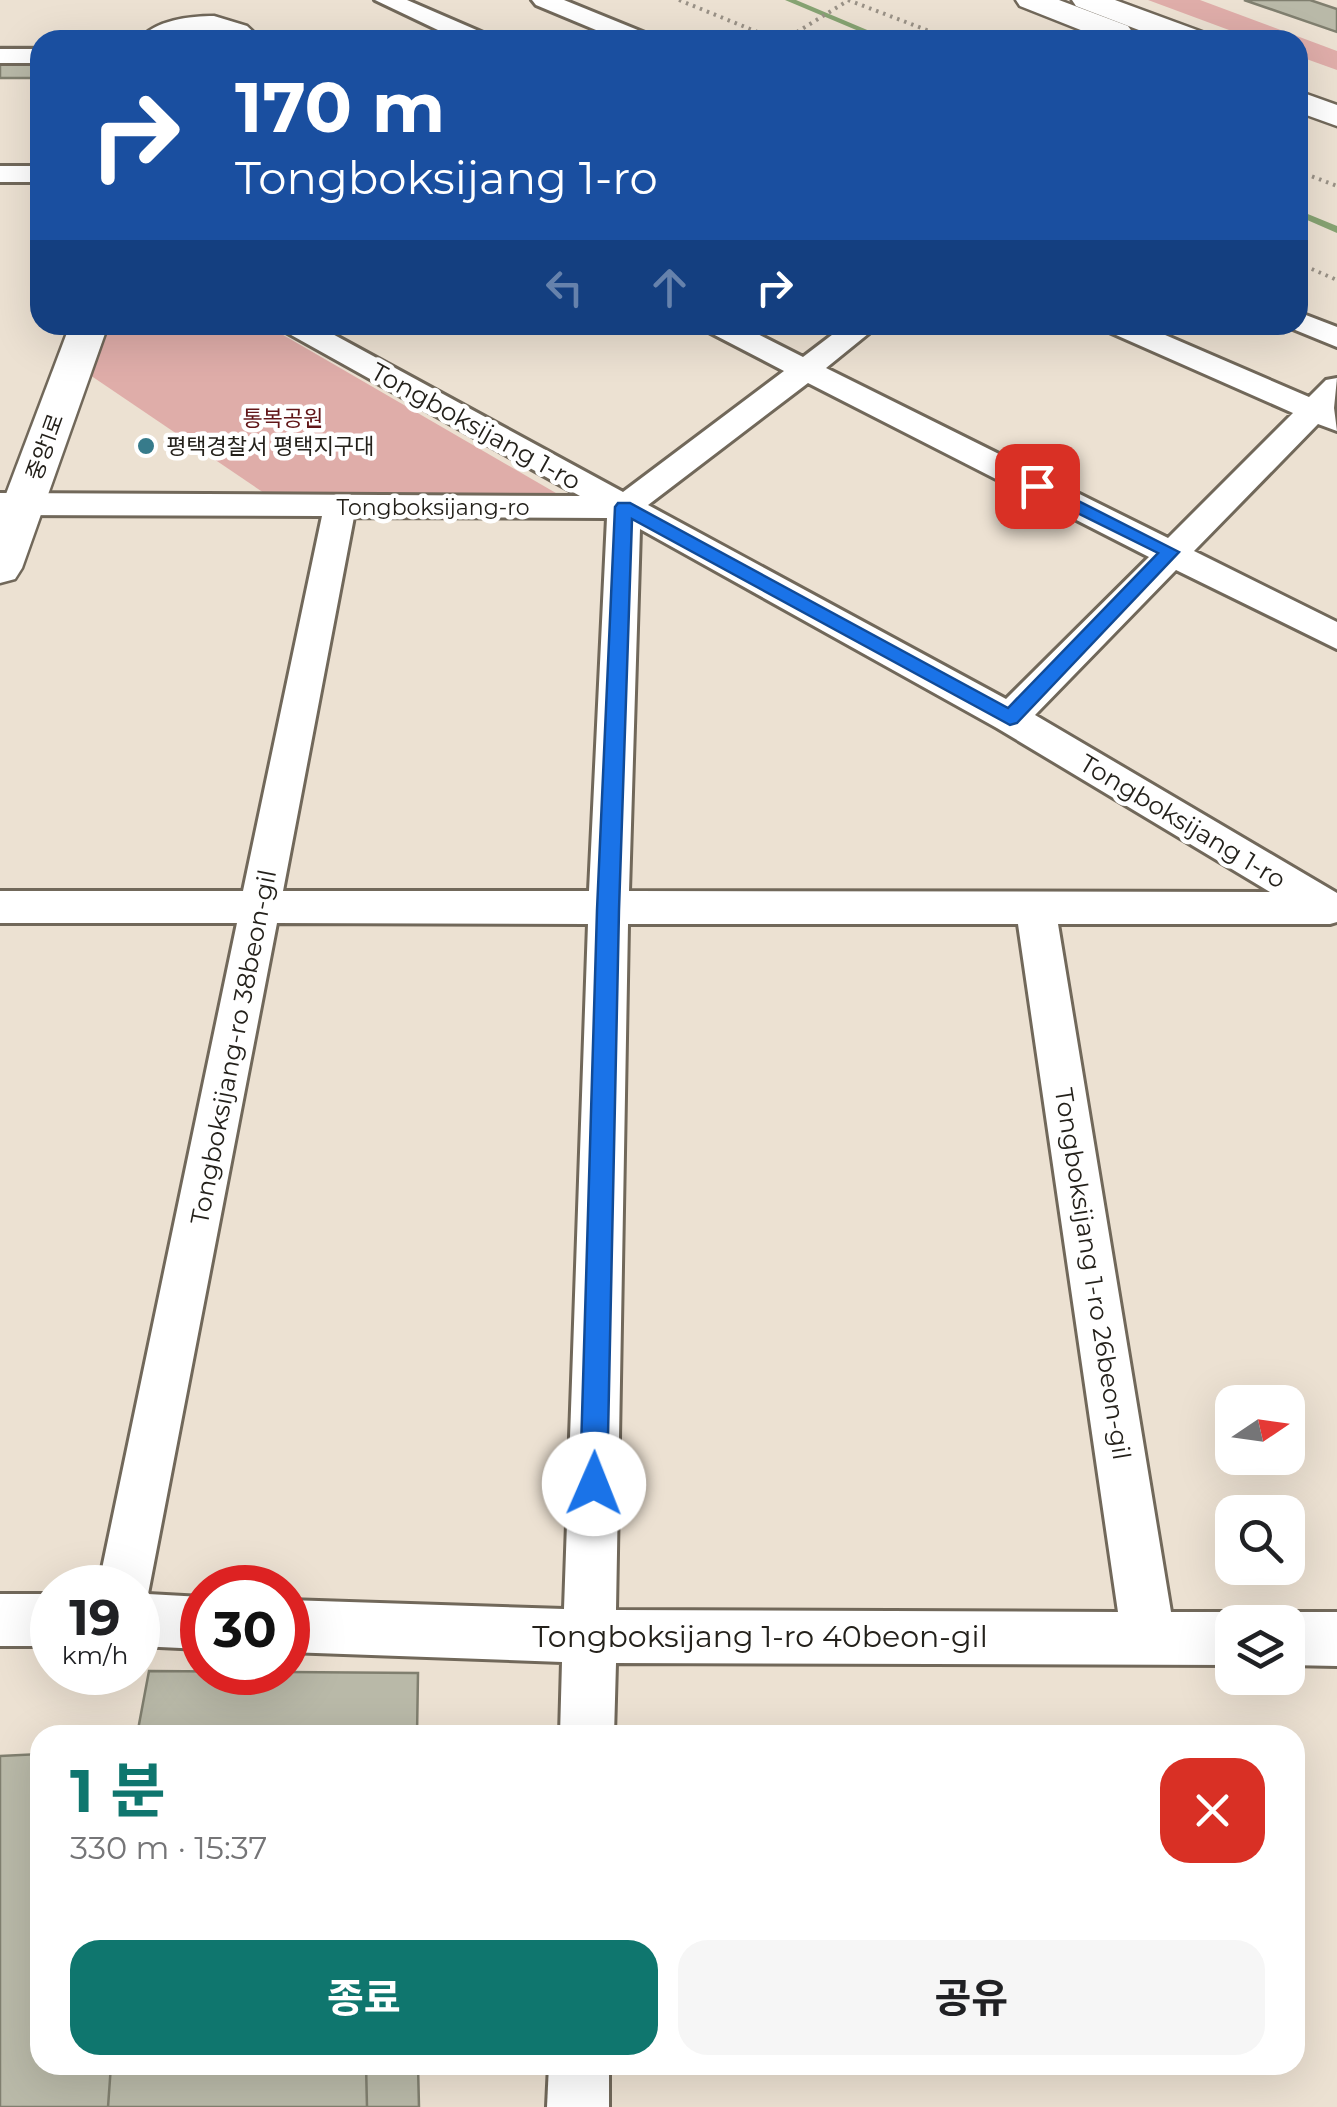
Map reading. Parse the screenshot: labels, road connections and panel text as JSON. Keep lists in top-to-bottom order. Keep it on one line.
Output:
{"streets":{"street":["Tongboksijang 1-ro","중앙1로","Tongboksijang-ro","Tongboksijang-ro 38beon-gil","Tongboksijang 1-ro 26beon-gil","Tongboksijang 1-ro 40beon-gil"]},"crossings":[["Tongboksijang 1-ro","Tongboksijang-ro"],["중앙1로","Tongboksijang-ro"],["Tongboksijang-ro","Tongboksijang-ro 38beon-gil"],["Tongboksijang 1-ro 26beon-gil","Tongboksijang 1-ro 40beon-gil"]],"parks":["통복공원"],"places":["평택경찰서 평택지구대"],"north":"right","page":{"turn":["170 m","Tongboksijang 1-ro"],"speed":"19 km/h","limit":"30","heading":["1 분","330 m · 15:37"],"buttons":["종료","공유"]}}
